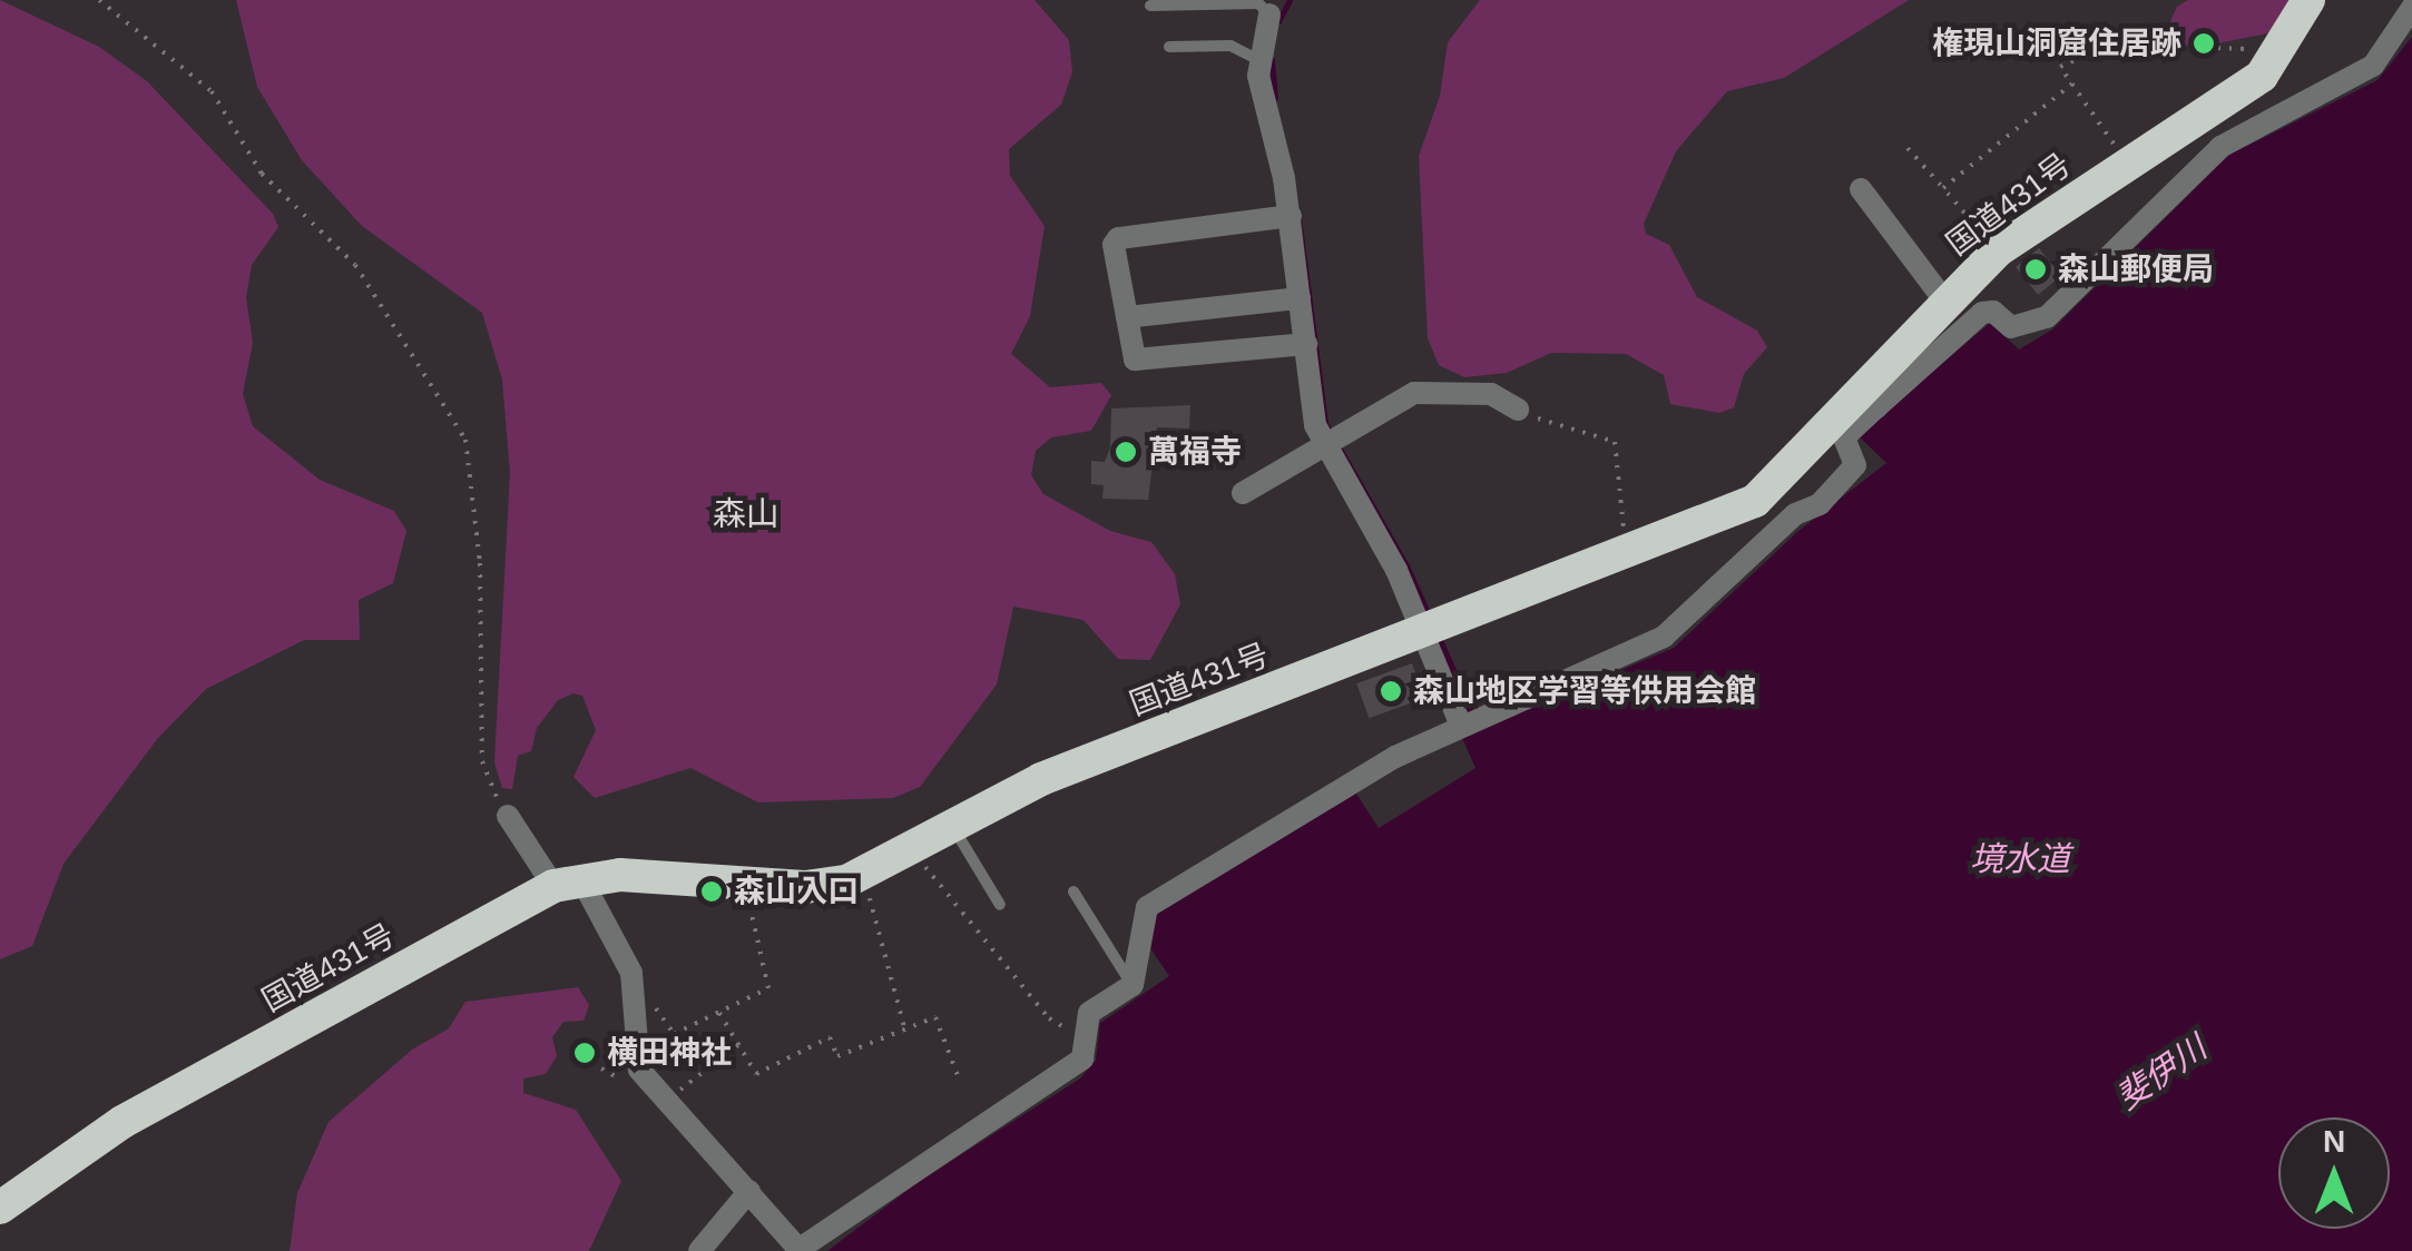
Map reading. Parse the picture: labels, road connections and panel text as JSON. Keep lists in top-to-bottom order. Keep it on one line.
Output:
{"streets":{"highway":["国道431号"]},"districts":["森山"],"water":["境水道","斐伊川"],"places":["権現山洞窟住居跡","森山郵便局","萬福寺","森山地区学習等供用会館","森山入口","横田神社"],"north":"top"}
